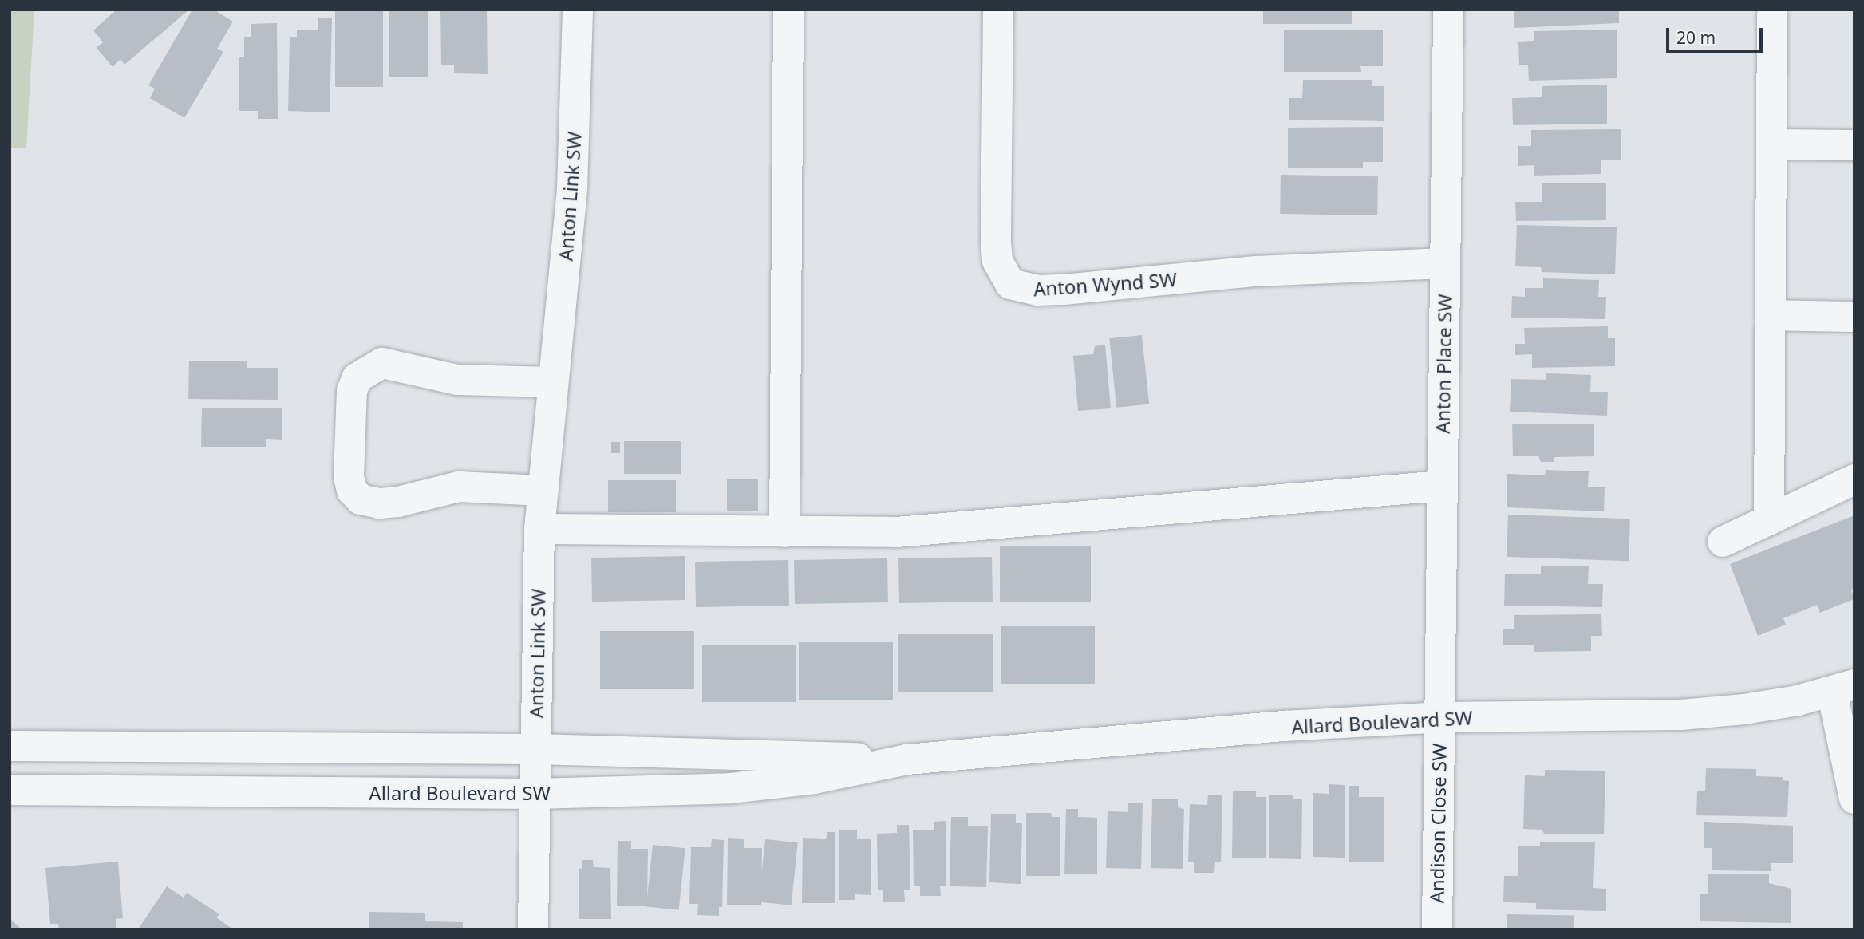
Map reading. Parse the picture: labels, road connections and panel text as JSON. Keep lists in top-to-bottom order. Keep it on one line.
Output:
{"streets":{"street":["Anton Link SW","Anton Wynd SW","Anton Place SW","Allard Boulevard SW","Andison Close SW"]},"crossings":[["Anton Link SW","Allard Boulevard SW"],["Anton Wynd SW","Anton Place SW"],["Anton Place SW","Allard Boulevard SW"],["Anton Place SW","Andison Close SW"],["Allard Boulevard SW","Andison Close SW"]],"scale_bar":"20 m"}
